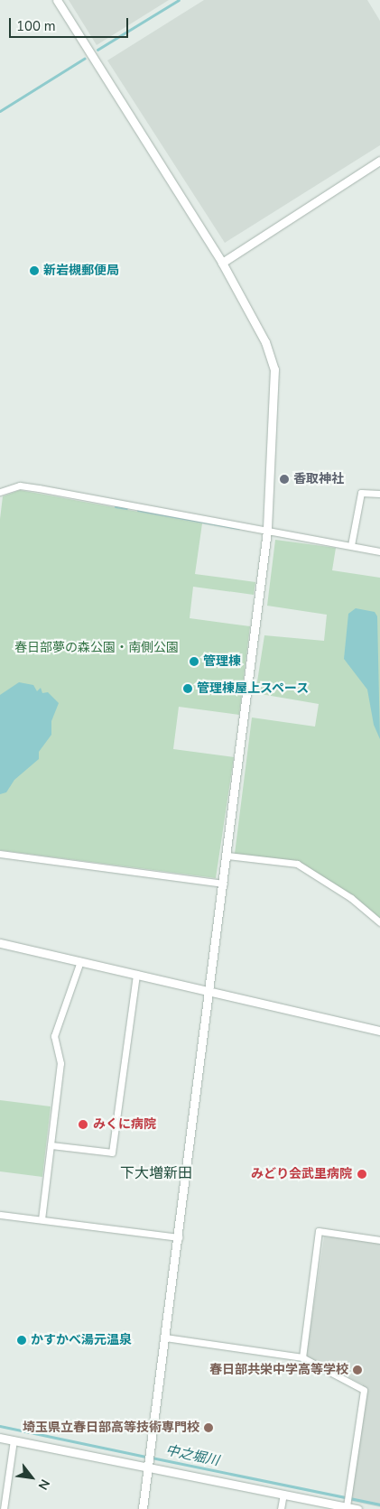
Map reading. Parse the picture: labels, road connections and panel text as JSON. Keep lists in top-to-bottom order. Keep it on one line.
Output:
{"districts":["下大増新田"],"water":["中之堀川"],"parks":["春日部夢の森公園・南側公園"],"places":["新岩槻郵便局","香取神社","管理棟","管理棟屋上スペース","みくに病院","みどり会武里病院","かすかべ湯元温泉","春日部共栄中学高等学校","埼玉県立春日部高等技術専門校"],"scale_bar":"100 m","north":"bottom right"}
